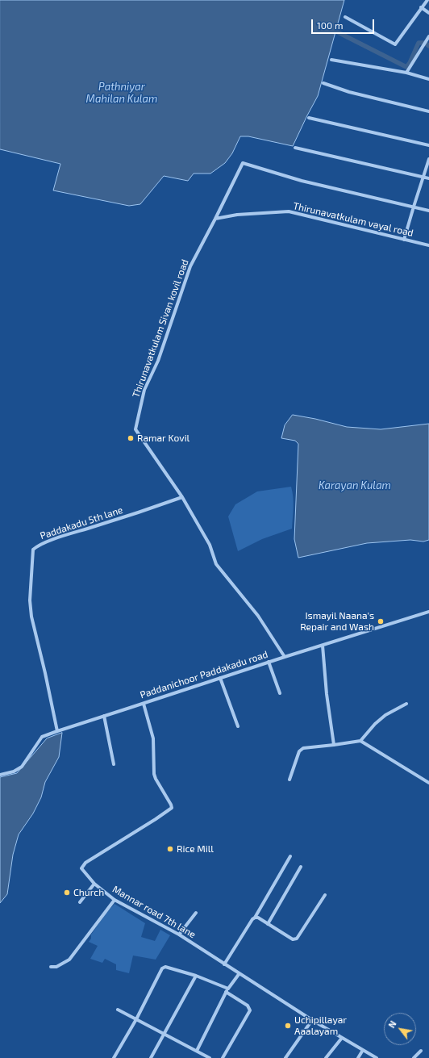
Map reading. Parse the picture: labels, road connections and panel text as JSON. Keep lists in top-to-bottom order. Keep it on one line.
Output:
{"streets":{"street":["Thirunavatkulam vayal road","Thirunavatkulam Sivan kovil road","Paddakadu 5th lane","Paddanichoor Paddakadu road","Mannar road 7th lane"]},"crossings":[["Thirunavatkulam vayal road","Thirunavatkulam Sivan kovil road"],["Thirunavatkulam Sivan kovil road","Paddakadu 5th lane"],["Thirunavatkulam Sivan kovil road","Paddanichoor Paddakadu road"],["Paddakadu 5th lane","Paddanichoor Paddakadu road"],["Paddanichoor Paddakadu road","Mannar road 7th lane"]],"water":["Pathniyar Mahilan Kulam","Karayan Kulam"],"places":["Ramar Kovil","Ismayil Naana's Repair and Wash","Rice Mill","Church","Uchipillayar Aaalayam"],"scale_bar":"100 m","north":"top left"}
